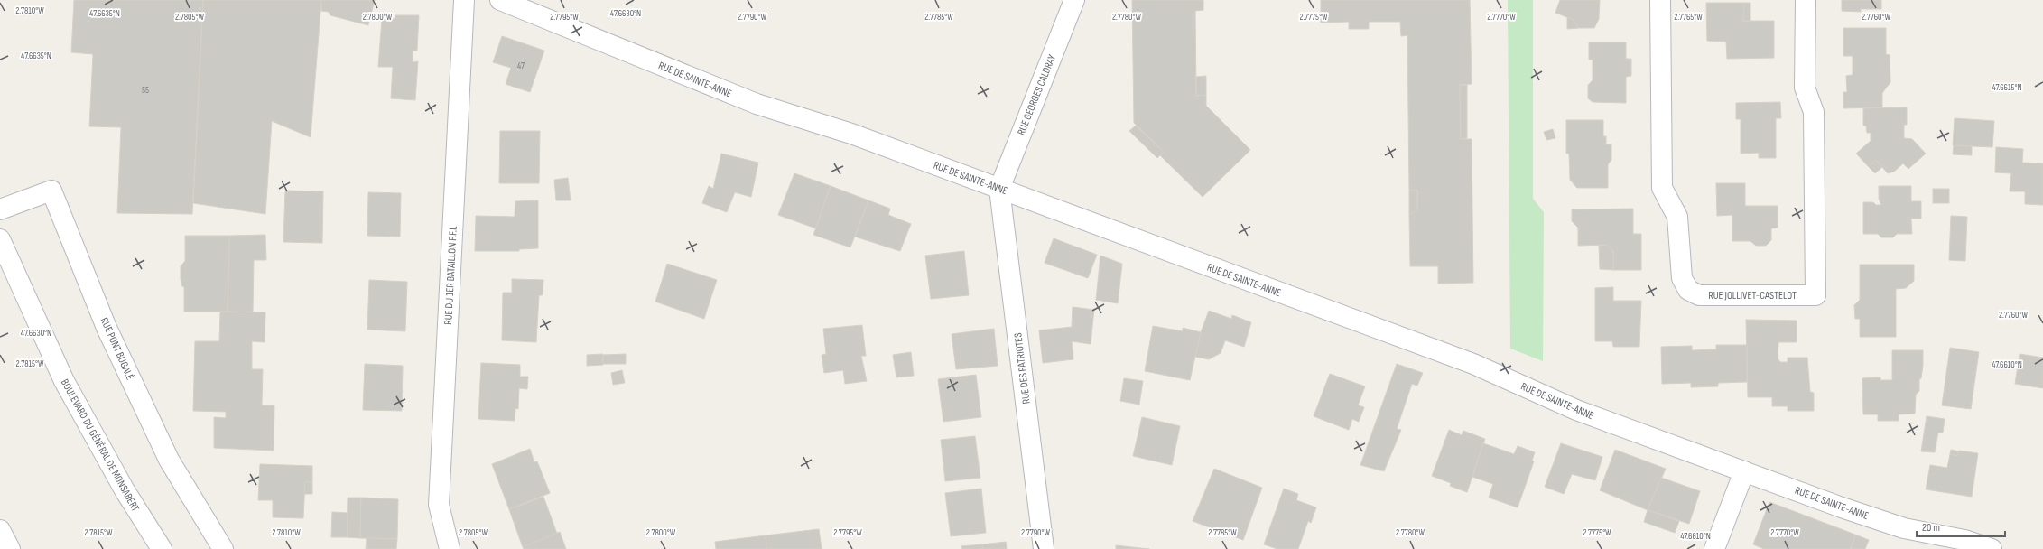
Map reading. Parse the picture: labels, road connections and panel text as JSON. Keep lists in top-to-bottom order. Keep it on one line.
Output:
{"streets":{"street":["RUE DE SAINTE-ANNE","RUE GEORGES CALDRAY","RUE DU 1ER BATAILLON F.F.I.","RUE JOLLIVET-CASTELOT","RUE PONT BUGALÉ","RUE DES PATRIOTES","BOULEVARD DU GÉNÉRAL DE MONSABERT"]},"crossings":[["RUE DE SAINTE-ANNE","RUE GEORGES CALDRAY"],["RUE DE SAINTE-ANNE","RUE DES PATRIOTES"],["RUE GEORGES CALDRAY","RUE DES PATRIOTES"]],"house_numbers":["47","55"],"scale_bar":"20 m","coordinates":["2.7810°W","47.6635°N","47.6630°N","2.7805°W","2.7800°W","2.7795°W","2.7790°W","2.7785°W","2.7780°W","2.7775°W","2.7770°W","2.7765°W","2.7760°W","47.6615°N","2.7815°W","47.6610°N"]}
